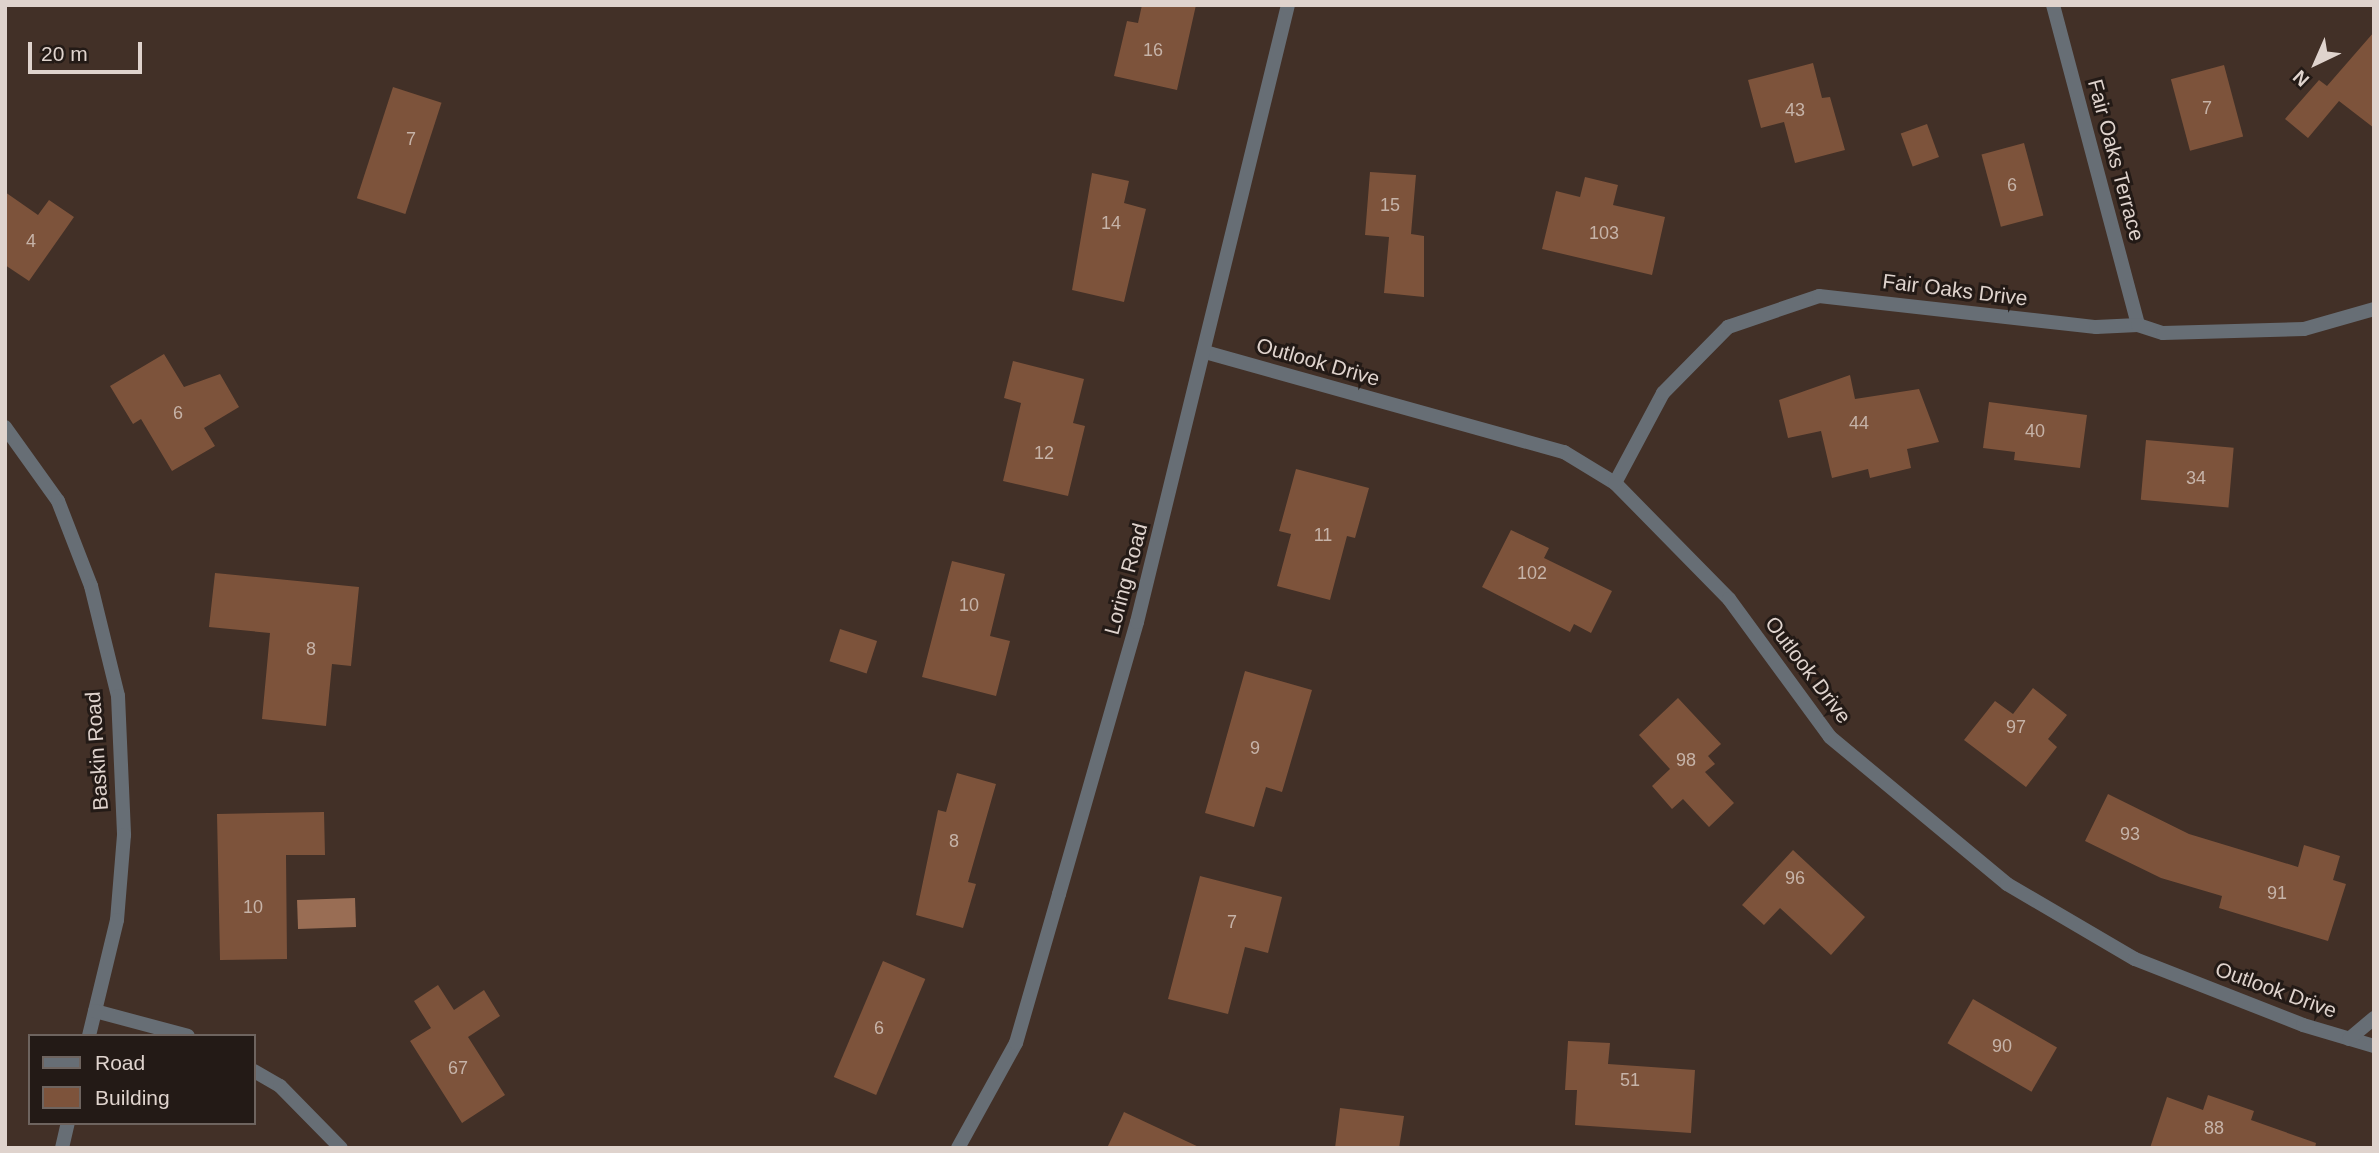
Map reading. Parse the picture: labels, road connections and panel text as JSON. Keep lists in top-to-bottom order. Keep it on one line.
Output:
{"streets":{"street":["Fair Oaks Terrace","Fair Oaks Drive","Outlook Drive","Loring Road","Baskin Road"]},"crossings":[["Fair Oaks Terrace","Fair Oaks Drive"],["Fair Oaks Drive","Outlook Drive"],["Outlook Drive","Loring Road"]],"house_numbers":["16","7","43","7","6","15","14","103","4","6","44","40","12","34","11","102","10","8","97","9","98","93","8","96","91","10","7","6","90","67","51","88"],"legend":["Road","Building"],"scale_bar":"20 m","north":"bottom left"}
